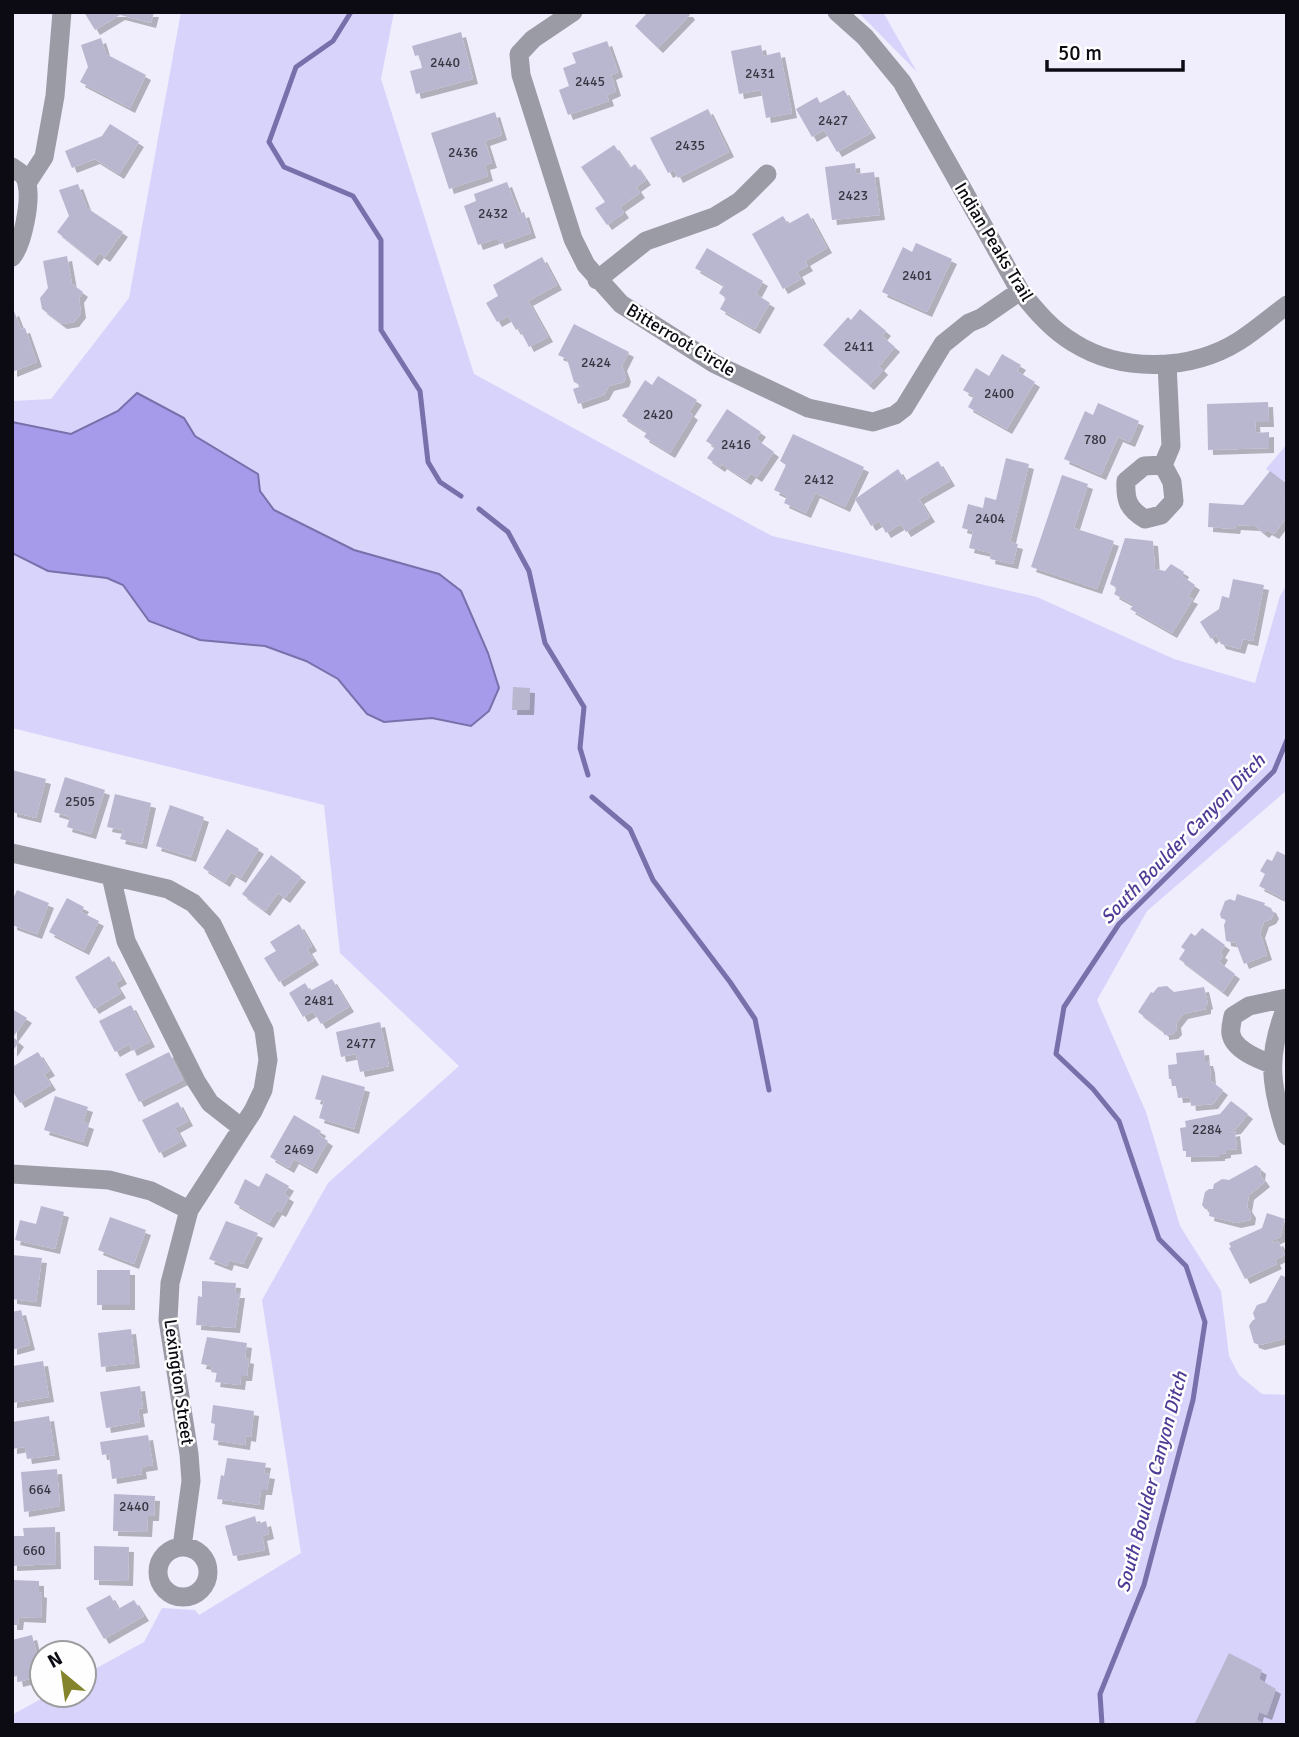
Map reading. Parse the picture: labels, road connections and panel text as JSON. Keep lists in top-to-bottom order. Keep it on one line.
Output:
{"streets":{"street":["Indian Peaks Trail","Bitterroot Circle","Lexington Street"]},"crossings":[["Indian Peaks Trail","Bitterroot Circle"]],"water":["South Boulder Canyon Ditch"],"house_numbers":["2440","2431","2445","2427","2435","2436","2423","2432","2401","2411","2424","2400","2420","780","2416","2412","2404","2505","2481","2477","2284","2469","664","2440","660"],"scale_bar":"50 m","north":"top left"}
